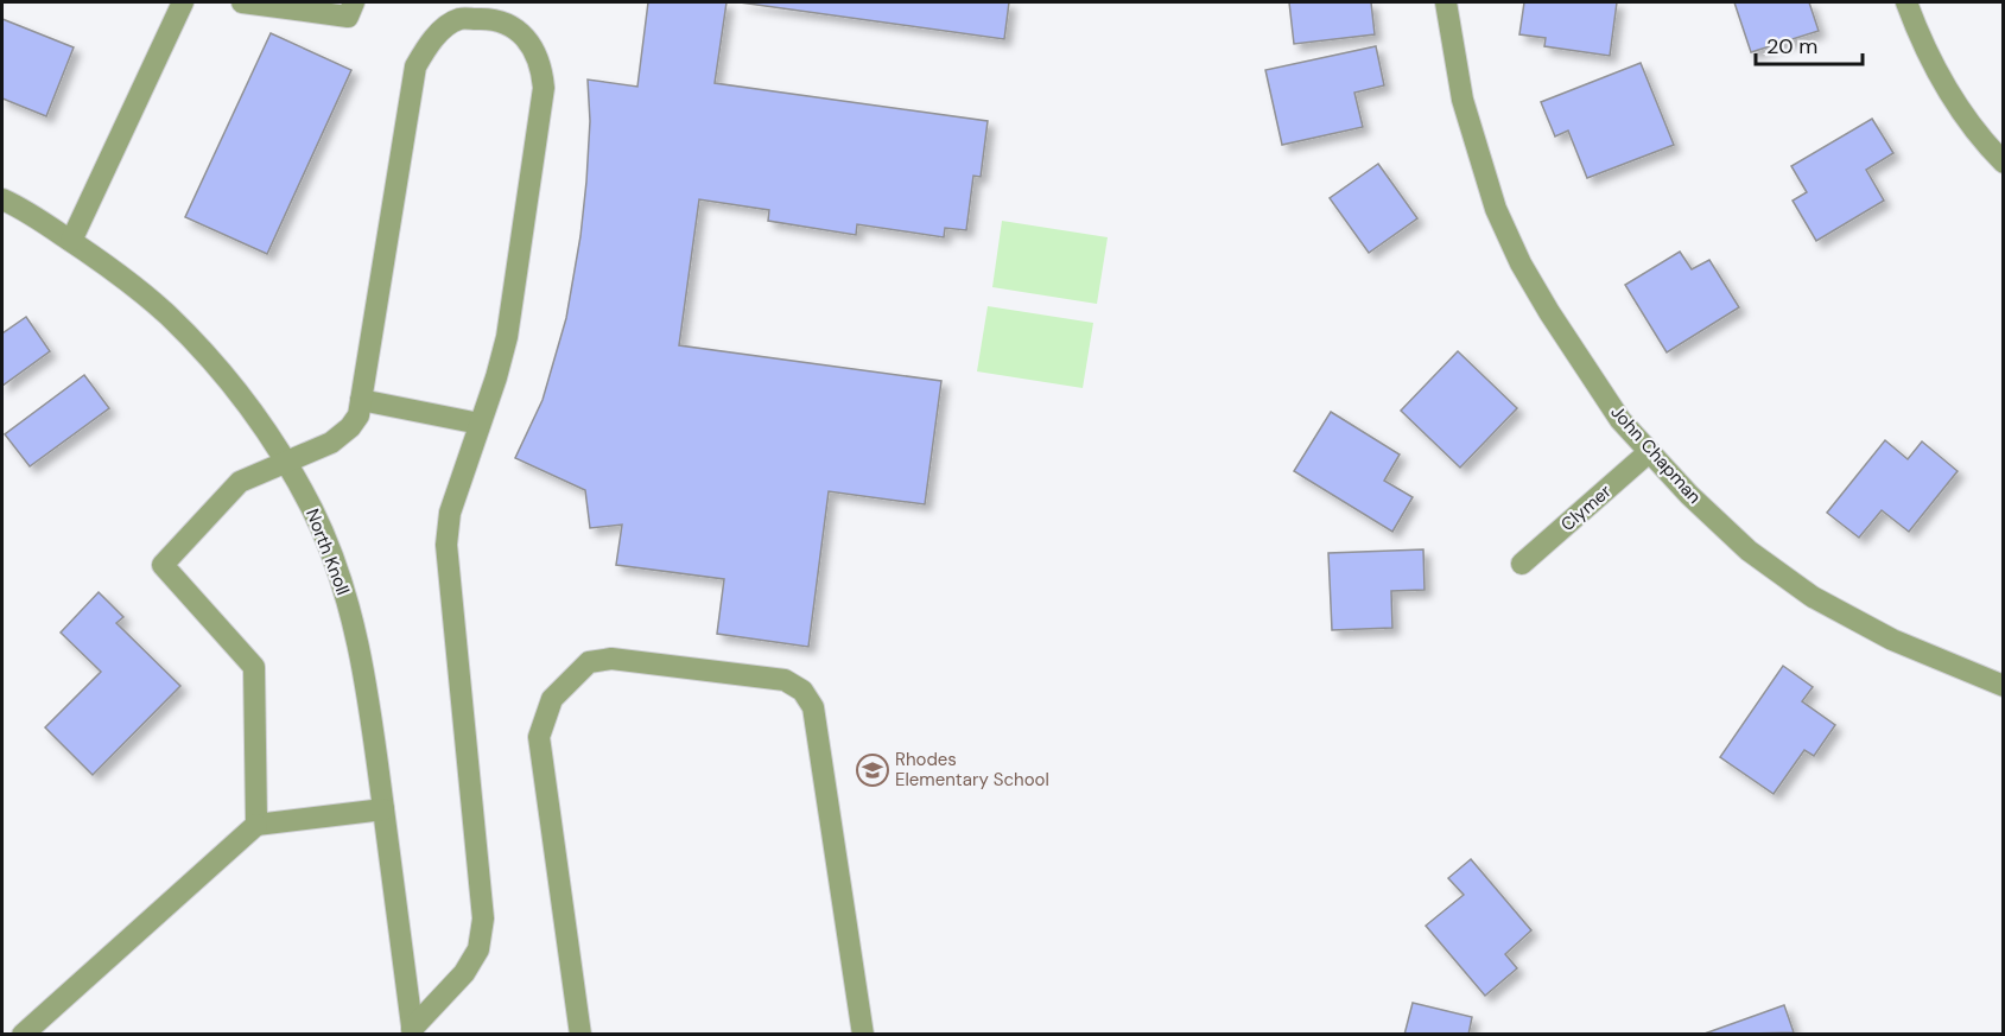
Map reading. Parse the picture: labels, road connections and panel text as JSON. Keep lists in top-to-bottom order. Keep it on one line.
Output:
{"streets":{"street":["John Chapman","Clymer","North Knoll"]},"crossings":[["John Chapman","Clymer"]],"places":{"school or university":["Rhodes Elementary School"]},"scale_bar":"20 m"}
